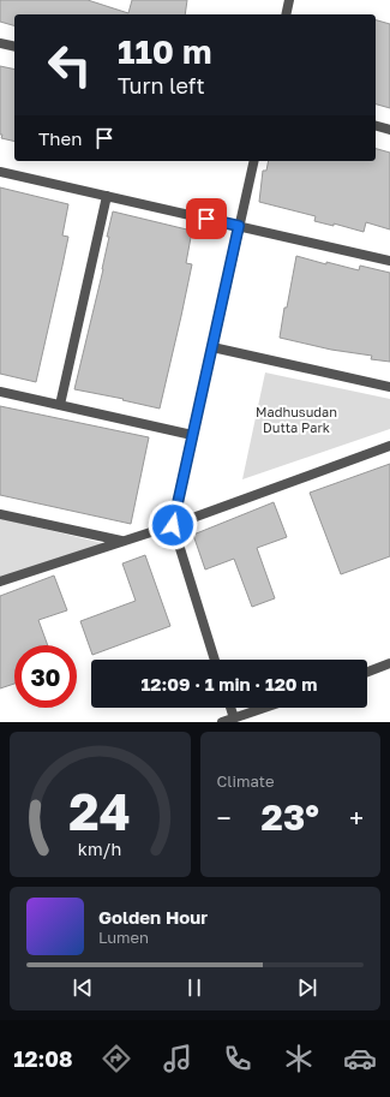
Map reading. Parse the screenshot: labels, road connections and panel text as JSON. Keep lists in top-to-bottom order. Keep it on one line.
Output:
{"parks":["Madhusudan Dutta Park"],"page":{"turn":["110 m","Turn left"],"then":"Then","limit":"30","trip":"12:09 · 1 min · 120 m","tile":"Climate","heat":["−","23°","+"],"song":["Golden Hour","Lumen"],"tabs":"12:08","gauge":["24","km/h"]}}
